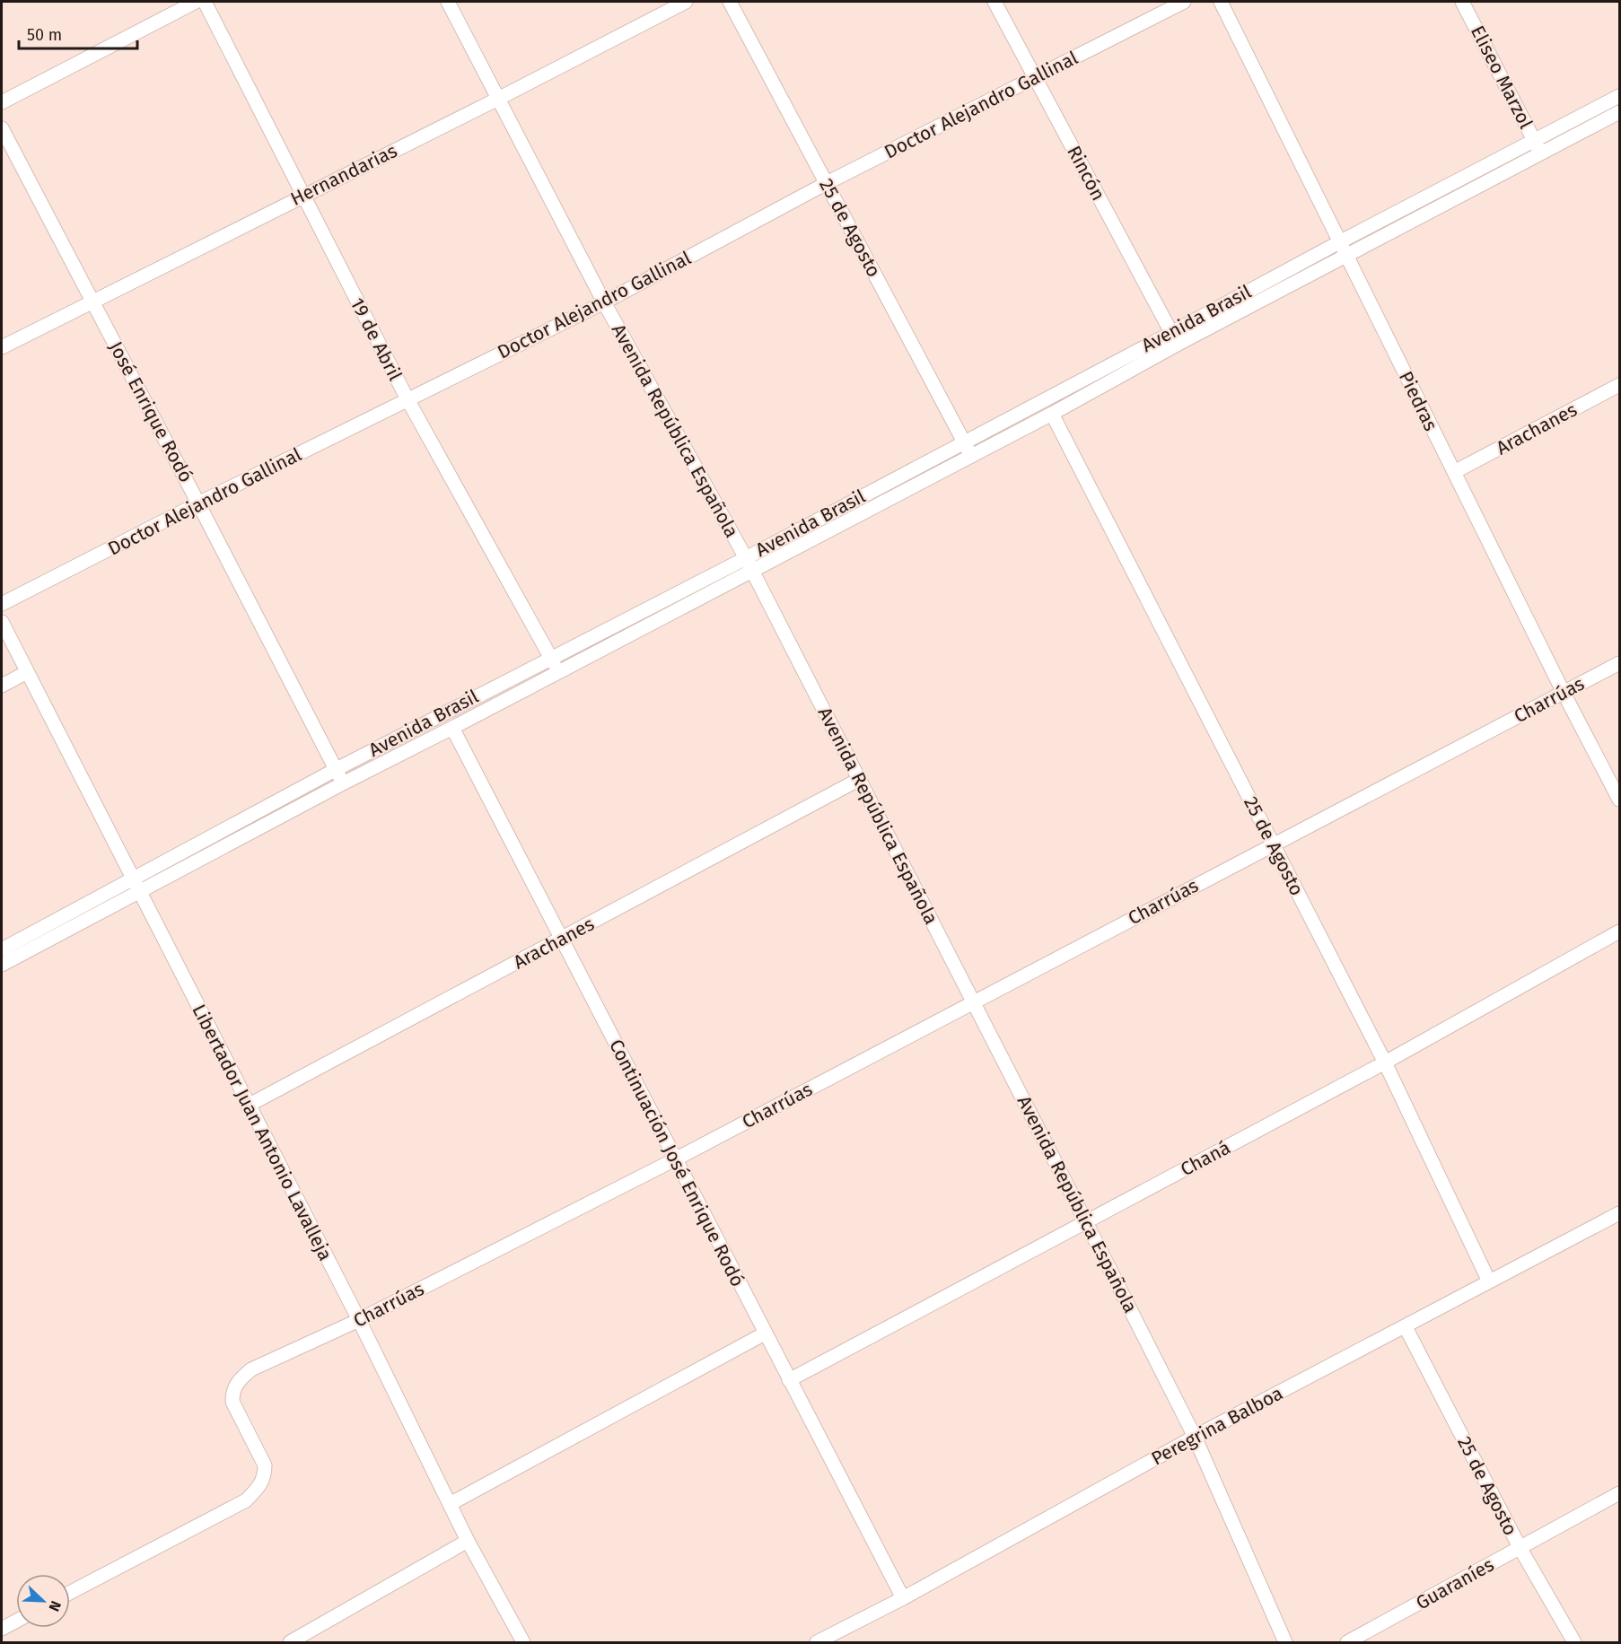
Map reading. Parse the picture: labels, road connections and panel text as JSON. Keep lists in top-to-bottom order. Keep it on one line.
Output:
{"streets":{"street":["Eliseo Marzol","Doctor Alejandro Gallinal","Rincón","Hernandarias","25 de Agosto","Avenida Brasil","19 de Abril","Piedras","José Enrique Rodó","Arachanes","Avenida República Española","Charrúas","Libertador Juan Antonio Lavalleja","Chaná","Continuación José Enrique Rodó","Peregrina Balboa","Guaraníes"]},"crossings":[["Eliseo Marzol","Avenida Brasil"],["Doctor Alejandro Gallinal","Rincón"],["Doctor Alejandro Gallinal","25 de Agosto"],["Doctor Alejandro Gallinal","19 de Abril"],["Doctor Alejandro Gallinal","José Enrique Rodó"],["Doctor Alejandro Gallinal","Avenida República Española"],["Rincón","Avenida Brasil"],["Hernandarias","19 de Abril"],["Hernandarias","José Enrique Rodó"],["Hernandarias","Avenida República Española"],["25 de Agosto","Avenida Brasil"],["25 de Agosto","Charrúas"],["25 de Agosto","Chaná"],["25 de Agosto","Peregrina Balboa"],["25 de Agosto","Guaraníes"],["Avenida Brasil","19 de Abril"],["Avenida Brasil","Piedras"],["Avenida Brasil","José Enrique Rodó"],["Avenida Brasil","Avenida República Española"],["Avenida Brasil","Libertador Juan Antonio Lavalleja"],["Avenida Brasil","Continuación José Enrique Rodó"],["Piedras","Arachanes"],["Piedras","Charrúas"],["Arachanes","Avenida República Española"],["Arachanes","Libertador Juan Antonio Lavalleja"],["Arachanes","Continuación José Enrique Rodó"],["Avenida República Española","Charrúas"],["Avenida República Española","Chaná"],["Avenida República Española","Peregrina Balboa"],["Charrúas","Libertador Juan Antonio Lavalleja"],["Charrúas","Continuación José Enrique Rodó"],["Chaná","Continuación José Enrique Rodó"],["Continuación José Enrique Rodó","Peregrina Balboa"]],"scale_bar":"50 m","north":"bottom right"}
